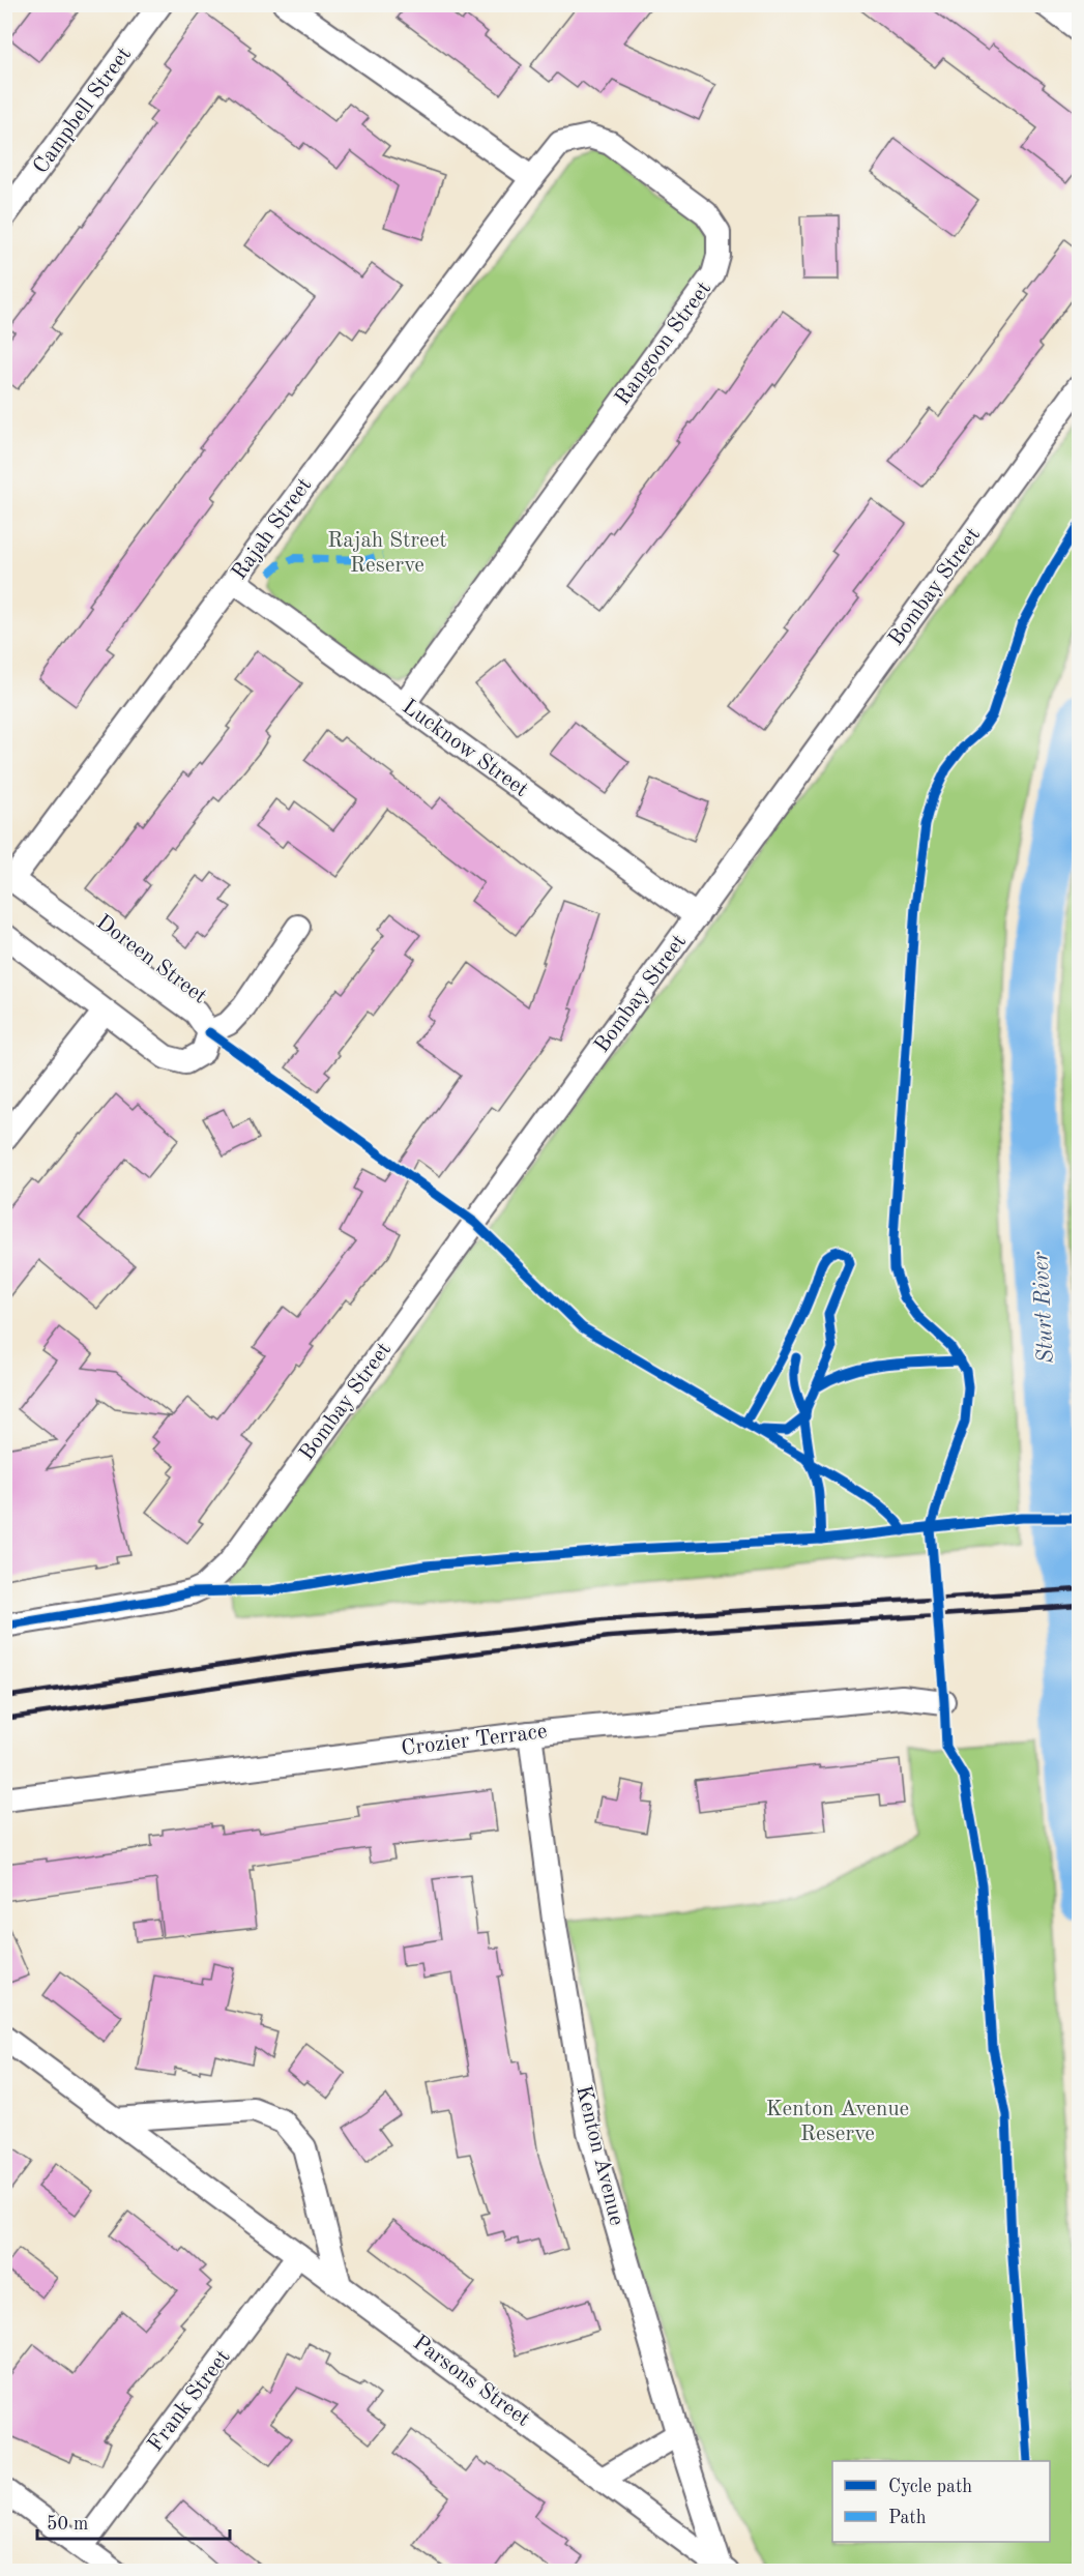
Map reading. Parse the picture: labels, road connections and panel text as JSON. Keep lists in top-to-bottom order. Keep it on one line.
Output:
{"streets":{"street":["Campbell Street","Rangoon Street","Rajah Street","Bombay Street","Lucknow Street","Doreen Street","Crozier Terrace","Kenton Avenue","Parsons Street","Frank Street"]},"crossings":[["Rangoon Street","Rajah Street"],["Rangoon Street","Lucknow Street"],["Rajah Street","Lucknow Street"],["Rajah Street","Doreen Street"],["Bombay Street","Lucknow Street"],["Crozier Terrace","Kenton Avenue"],["Kenton Avenue","Parsons Street"],["Parsons Street","Frank Street"]],"water":["Sturt River"],"parks":["Rajah Street Reserve","Kenton Avenue Reserve"],"legend":["Cycle path","Path"],"scale_bar":"50 m"}
